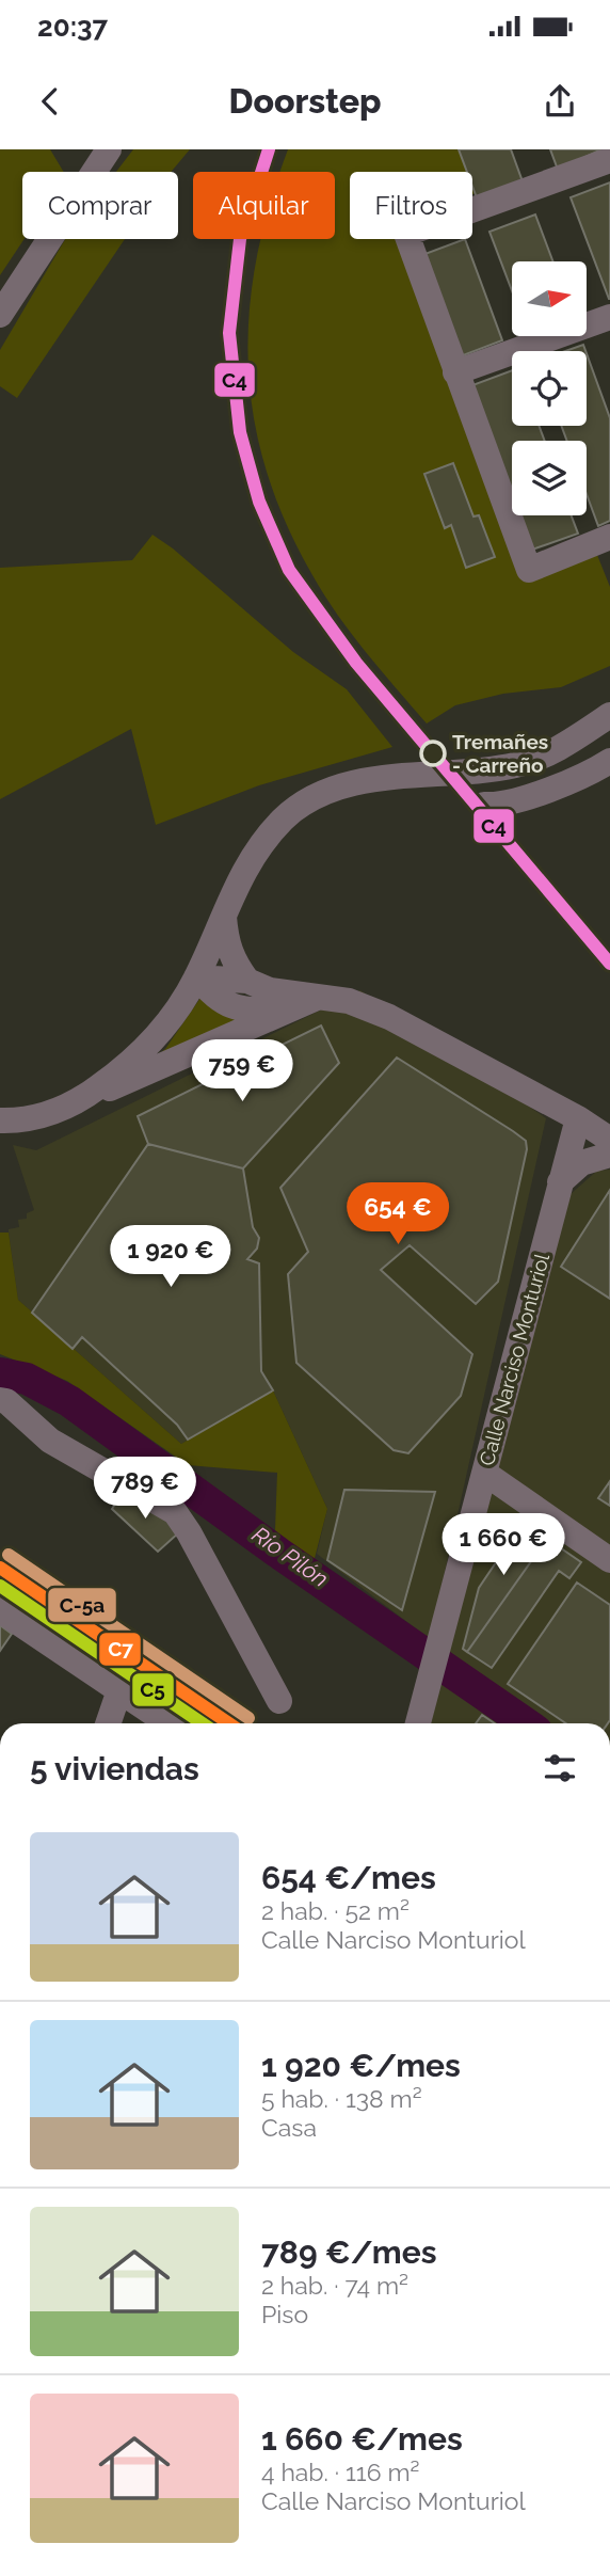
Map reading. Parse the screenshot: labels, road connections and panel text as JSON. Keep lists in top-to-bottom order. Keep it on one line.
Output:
{"streets":{"street":["Calle Narciso Monturiol"]},"water":["Río Pilón"],"places":["Tremañes - Carreño"],"lines":["transit line C4","transit line C-5a","transit line C7","transit line C5"],"north":"right","page":{"status":"20:37","header":"Doorstep","chip":["Comprar","Alquilar","Filtros"],"price":["759 €","654 €","1 920 €","789 €","1 660 €"],"heading":"5 viviendas","list":[{"name":"654 €/mes","note":"2 hab. · 52 m² · Calle Narciso Monturiol"},{"name":"1 920 €/mes","note":"5 hab. · 138 m² · Casa"},{"name":"789 €/mes","note":"2 hab. · 74 m² · Piso"},{"name":"1 660 €/mes","note":"4 hab. · 116 m² · Calle Narciso Monturiol"}]}}
